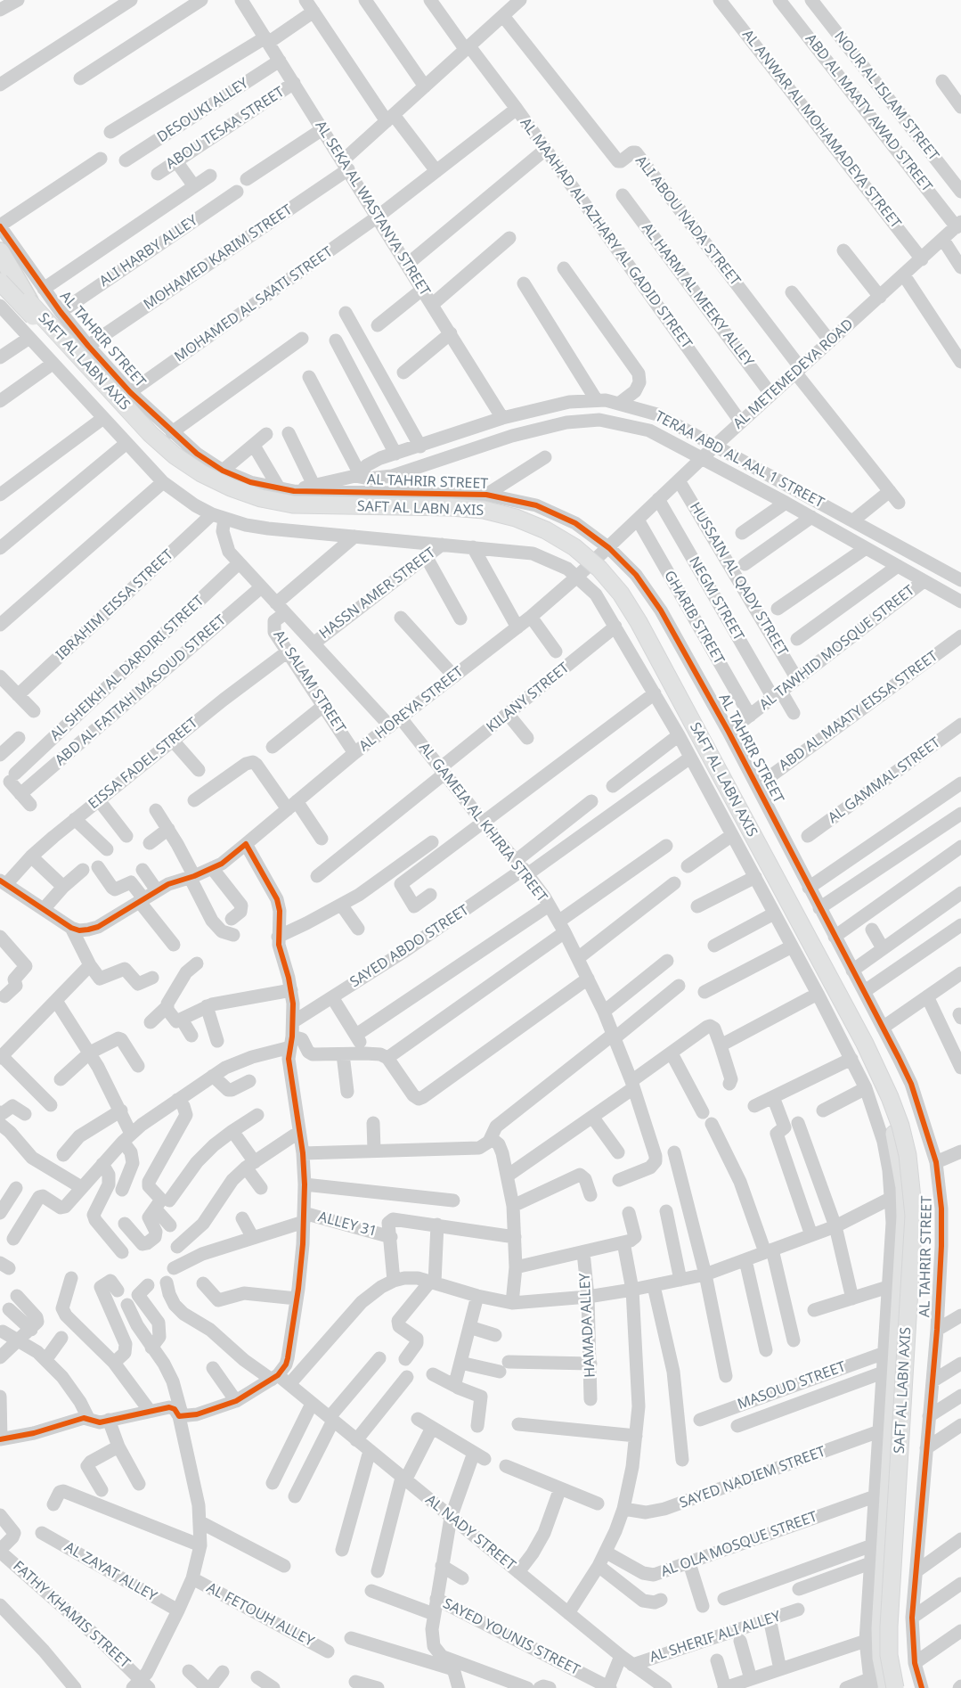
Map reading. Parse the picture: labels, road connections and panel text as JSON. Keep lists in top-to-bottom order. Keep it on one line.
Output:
{"streets":{"main road":["SAFT AL LABN AXIS"],"street":["NOUR AL ISLAM STREET","DESOUKI ALLEY","ABD AL MAATY AWAD STREET","ABOU TESAA STREET","AL ANWAR AL MOHAMADEYA STREET","AL SEKA AL WASTANYA STREET","ALI ABOU NADA STREET","AL MAAHAD AL AZHARY AL GADID STREET","ALI HARBY ALLEY","MOHAMED KARIM STREET","AL HARM AL MEEKY ALLEY","MOHAMED AL SAATI STREET","AL TAHRIR STREET","AL METEMEDEYA ROAD","TERAA ABD AL AAL 1 STREET","HUSSAIN AL QADY STREET","HASSN AMER STREET","NEGM STREET","IBRAHIM EISSA STREET","GHARIB STREET","AL TAWHID MOSQUE STREET","AL SHEIKH AL DARDIRI STREET","AL SALAM STREET","ABD AL FATTAH MASOUD STREET","KILANY STREET","AL HOREYA STREET","ABD AL MAATY EISSA STREET","EISSA FADEL STREET","AL GAMMAL STREET","AL GAMEIA AL KHIRIA STREET","SAYED ABDO STREET","ALLEY 31","HAMADA ALLEY","MASOUD STREET","SAYED NADIEM STREET","AL NADY STREET","AL OLA MOSQUE STREET","AL ZAYAT ALLEY","FATHY KHAMIS STREET","AL FETOUH ALLEY","SAYED YOUNIS STREET","AL SHERIF ALI ALLEY"]},"crossings":[["DESOUKI ALLEY","AL SEKA AL WASTANYA STREET"],["ABD AL MAATY AWAD STREET","AL METEMEDEYA ROAD"],["ABOU TESAA STREET","AL SEKA AL WASTANYA STREET"],["AL ANWAR AL MOHAMADEYA STREET","AL METEMEDEYA ROAD"],["AL SEKA AL WASTANYA STREET","MOHAMED KARIM STREET"],["AL SEKA AL WASTANYA STREET","MOHAMED AL SAATI STREET"],["AL SEKA AL WASTANYA STREET","TERAA ABD AL AAL 1 STREET"],["ALI ABOU NADA STREET","MOHAMED KARIM STREET"],["ALI ABOU NADA STREET","AL METEMEDEYA ROAD"],["AL MAAHAD AL AZHARY AL GADID STREET","MOHAMED KARIM STREET"],["AL MAAHAD AL AZHARY AL GADID STREET","MOHAMED AL SAATI STREET"],["AL MAAHAD AL AZHARY AL GADID STREET","AL METEMEDEYA ROAD"],["ALI HARBY ALLEY","AL TAHRIR STREET"],["MOHAMED KARIM STREET","AL TAHRIR STREET"],["AL HARM AL MEEKY ALLEY","AL METEMEDEYA ROAD"],["MOHAMED AL SAATI STREET","AL TAHRIR STREET"],["AL TAHRIR STREET","AL METEMEDEYA ROAD"],["AL TAHRIR STREET","TERAA ABD AL AAL 1 STREET"],["AL TAHRIR STREET","AL TAWHID MOSQUE STREET"],["AL TAHRIR STREET","ABD AL MAATY EISSA STREET"],["AL METEMEDEYA ROAD","TERAA ABD AL AAL 1 STREET"],["AL METEMEDEYA ROAD","HUSSAIN AL QADY STREET"],["AL METEMEDEYA ROAD","NEGM STREET"],["AL METEMEDEYA ROAD","GHARIB STREET"],["AL METEMEDEYA ROAD","AL HOREYA STREET"],["TERAA ABD AL AAL 1 STREET","AL TAWHID MOSQUE STREET"],["HUSSAIN AL QADY STREET","AL TAWHID MOSQUE STREET"],["HASSN AMER STREET","AL GAMEIA AL KHIRIA STREET"],["NEGM STREET","AL TAWHID MOSQUE STREET"],["IBRAHIM EISSA STREET","AL GAMEIA AL KHIRIA STREET"],["GHARIB STREET","AL TAWHID MOSQUE STREET"],["AL SHEIKH AL DARDIRI STREET","ABD AL FATTAH MASOUD STREET"],["AL SHEIKH AL DARDIRI STREET","AL GAMEIA AL KHIRIA STREET"],["AL SALAM STREET","AL HOREYA STREET"],["AL SALAM STREET","EISSA FADEL STREET"],["AL SALAM STREET","AL GAMEIA AL KHIRIA STREET"],["ABD AL FATTAH MASOUD STREET","AL GAMEIA AL KHIRIA STREET"],["KILANY STREET","AL GAMEIA AL KHIRIA STREET"],["AL HOREYA STREET","AL GAMEIA AL KHIRIA STREET"],["AL GAMEIA AL KHIRIA STREET","SAYED ABDO STREET"],["AL NADY STREET","AL SHERIF ALI ALLEY"]]}
